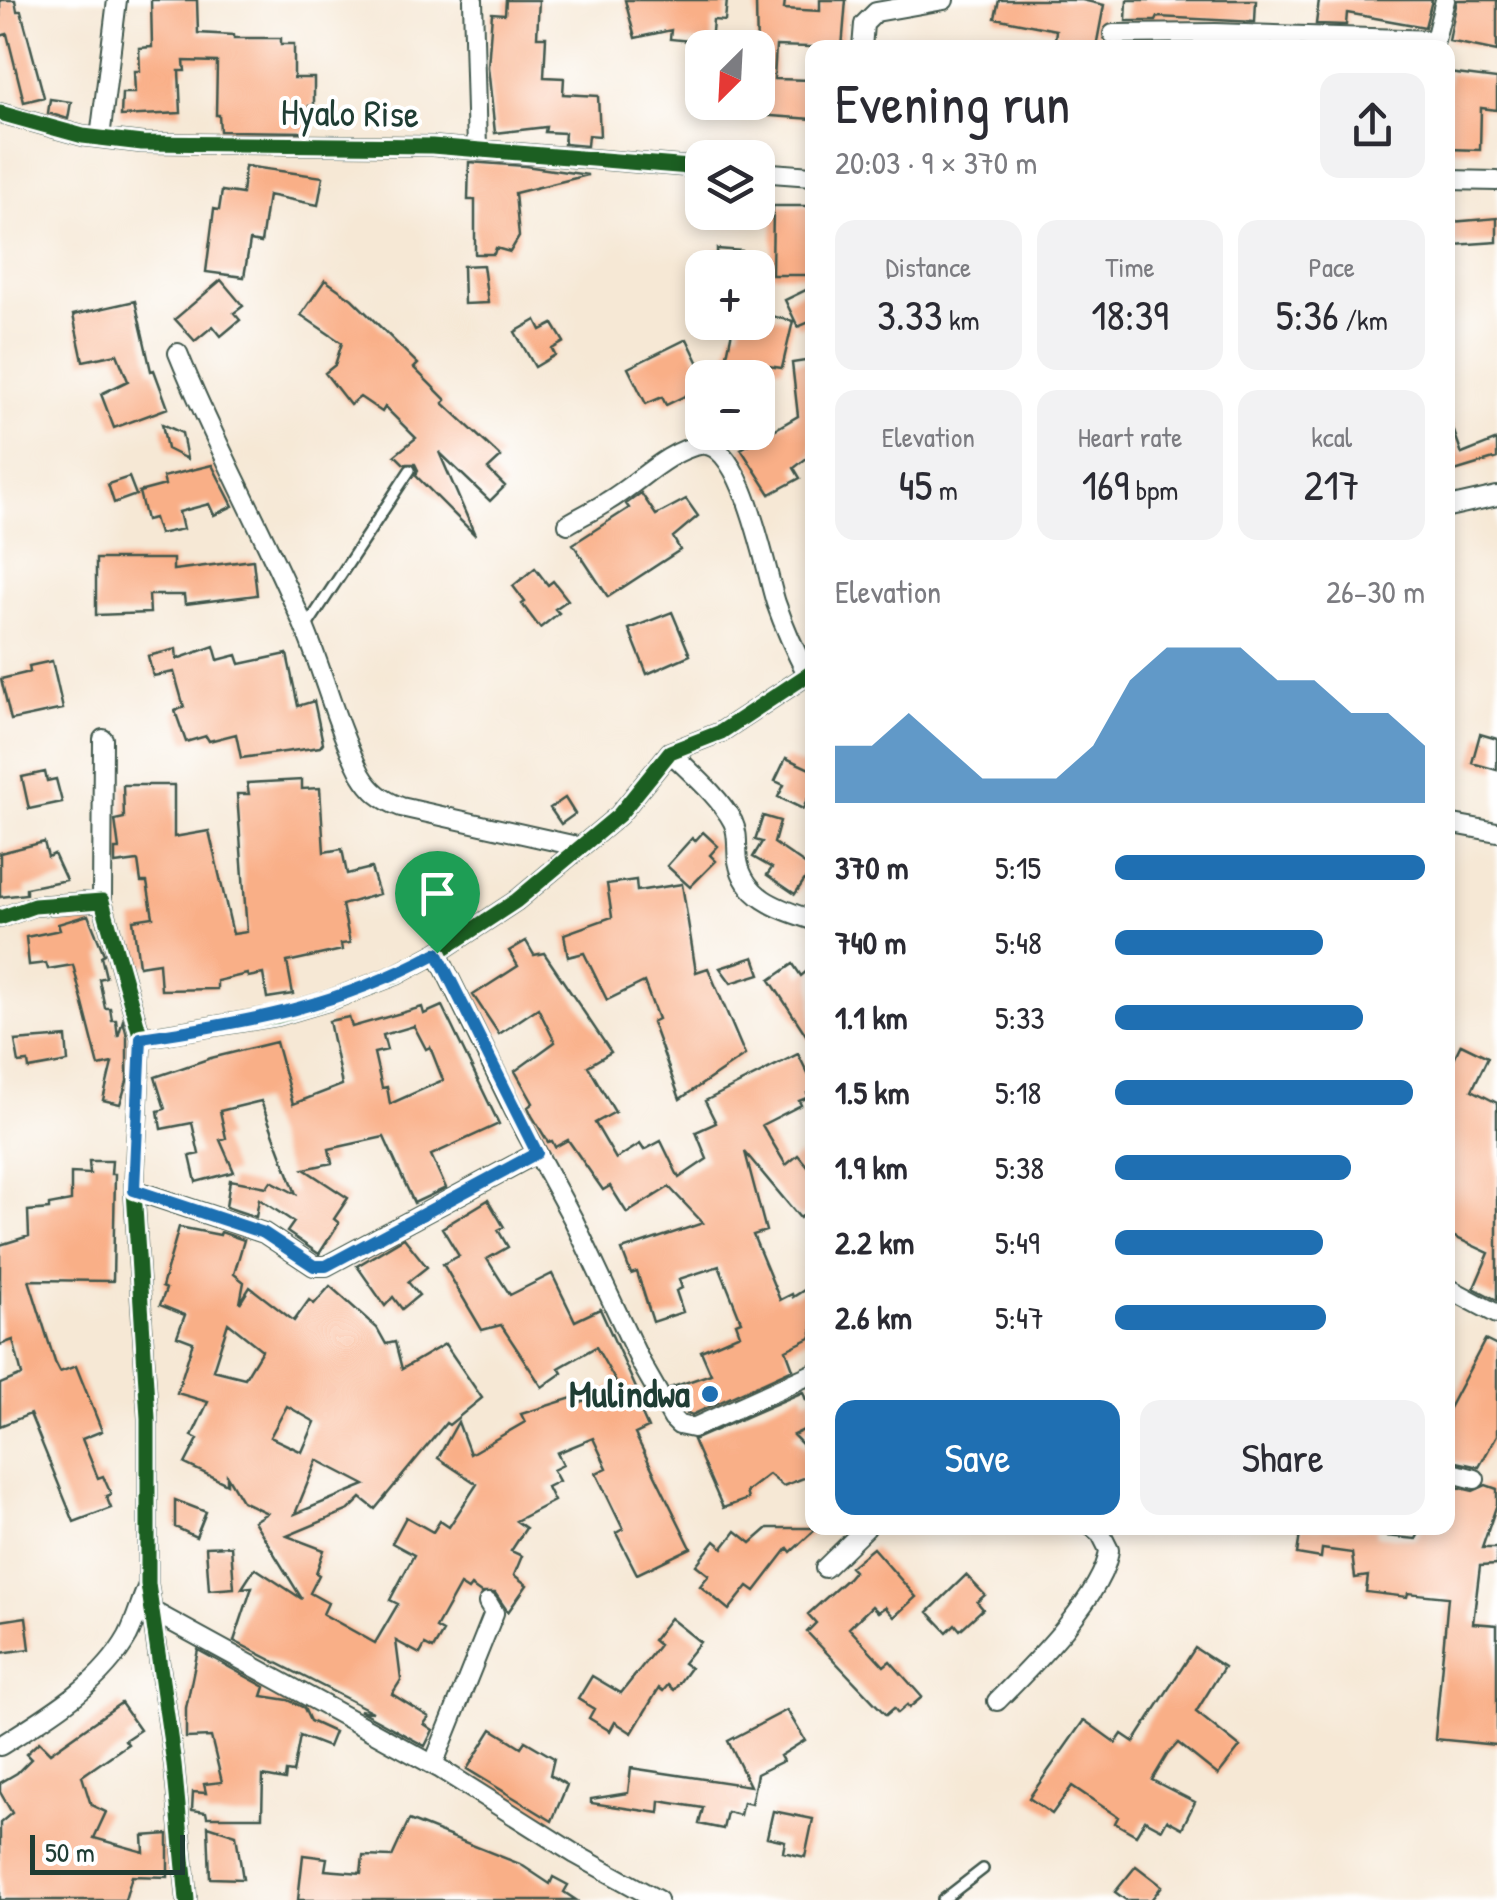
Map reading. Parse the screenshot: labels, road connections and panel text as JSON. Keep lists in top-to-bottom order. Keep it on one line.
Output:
{"streets":{"street":["Hyalo Rise"]},"places":["Mulindwa"],"scale_bar":"50 m","north":"bottom left","page":{"map_buttons":["+","−"],"heading":["Evening run","20:03 · 9 × 370 m"],"stats":[["Distance","3.33 km"],["Time","18:39"],["Pace","5:36 /km"],["Elevation","45 m"],["Heart rate","169 bpm"],["kcal","217"]],"chart":["Elevation","26–30 m"],"list":[{"name":"370 m","note":"5:15"},{"name":"740 m","note":"5:48"},{"name":"1.1 km","note":"5:33"},{"name":"1.5 km","note":"5:18"},{"name":"1.9 km","note":"5:38"},{"name":"2.2 km","note":"5:49"},{"name":"2.6 km","note":"5:47"}],"buttons":["Save","Share"],"scale":"50 m"}}
